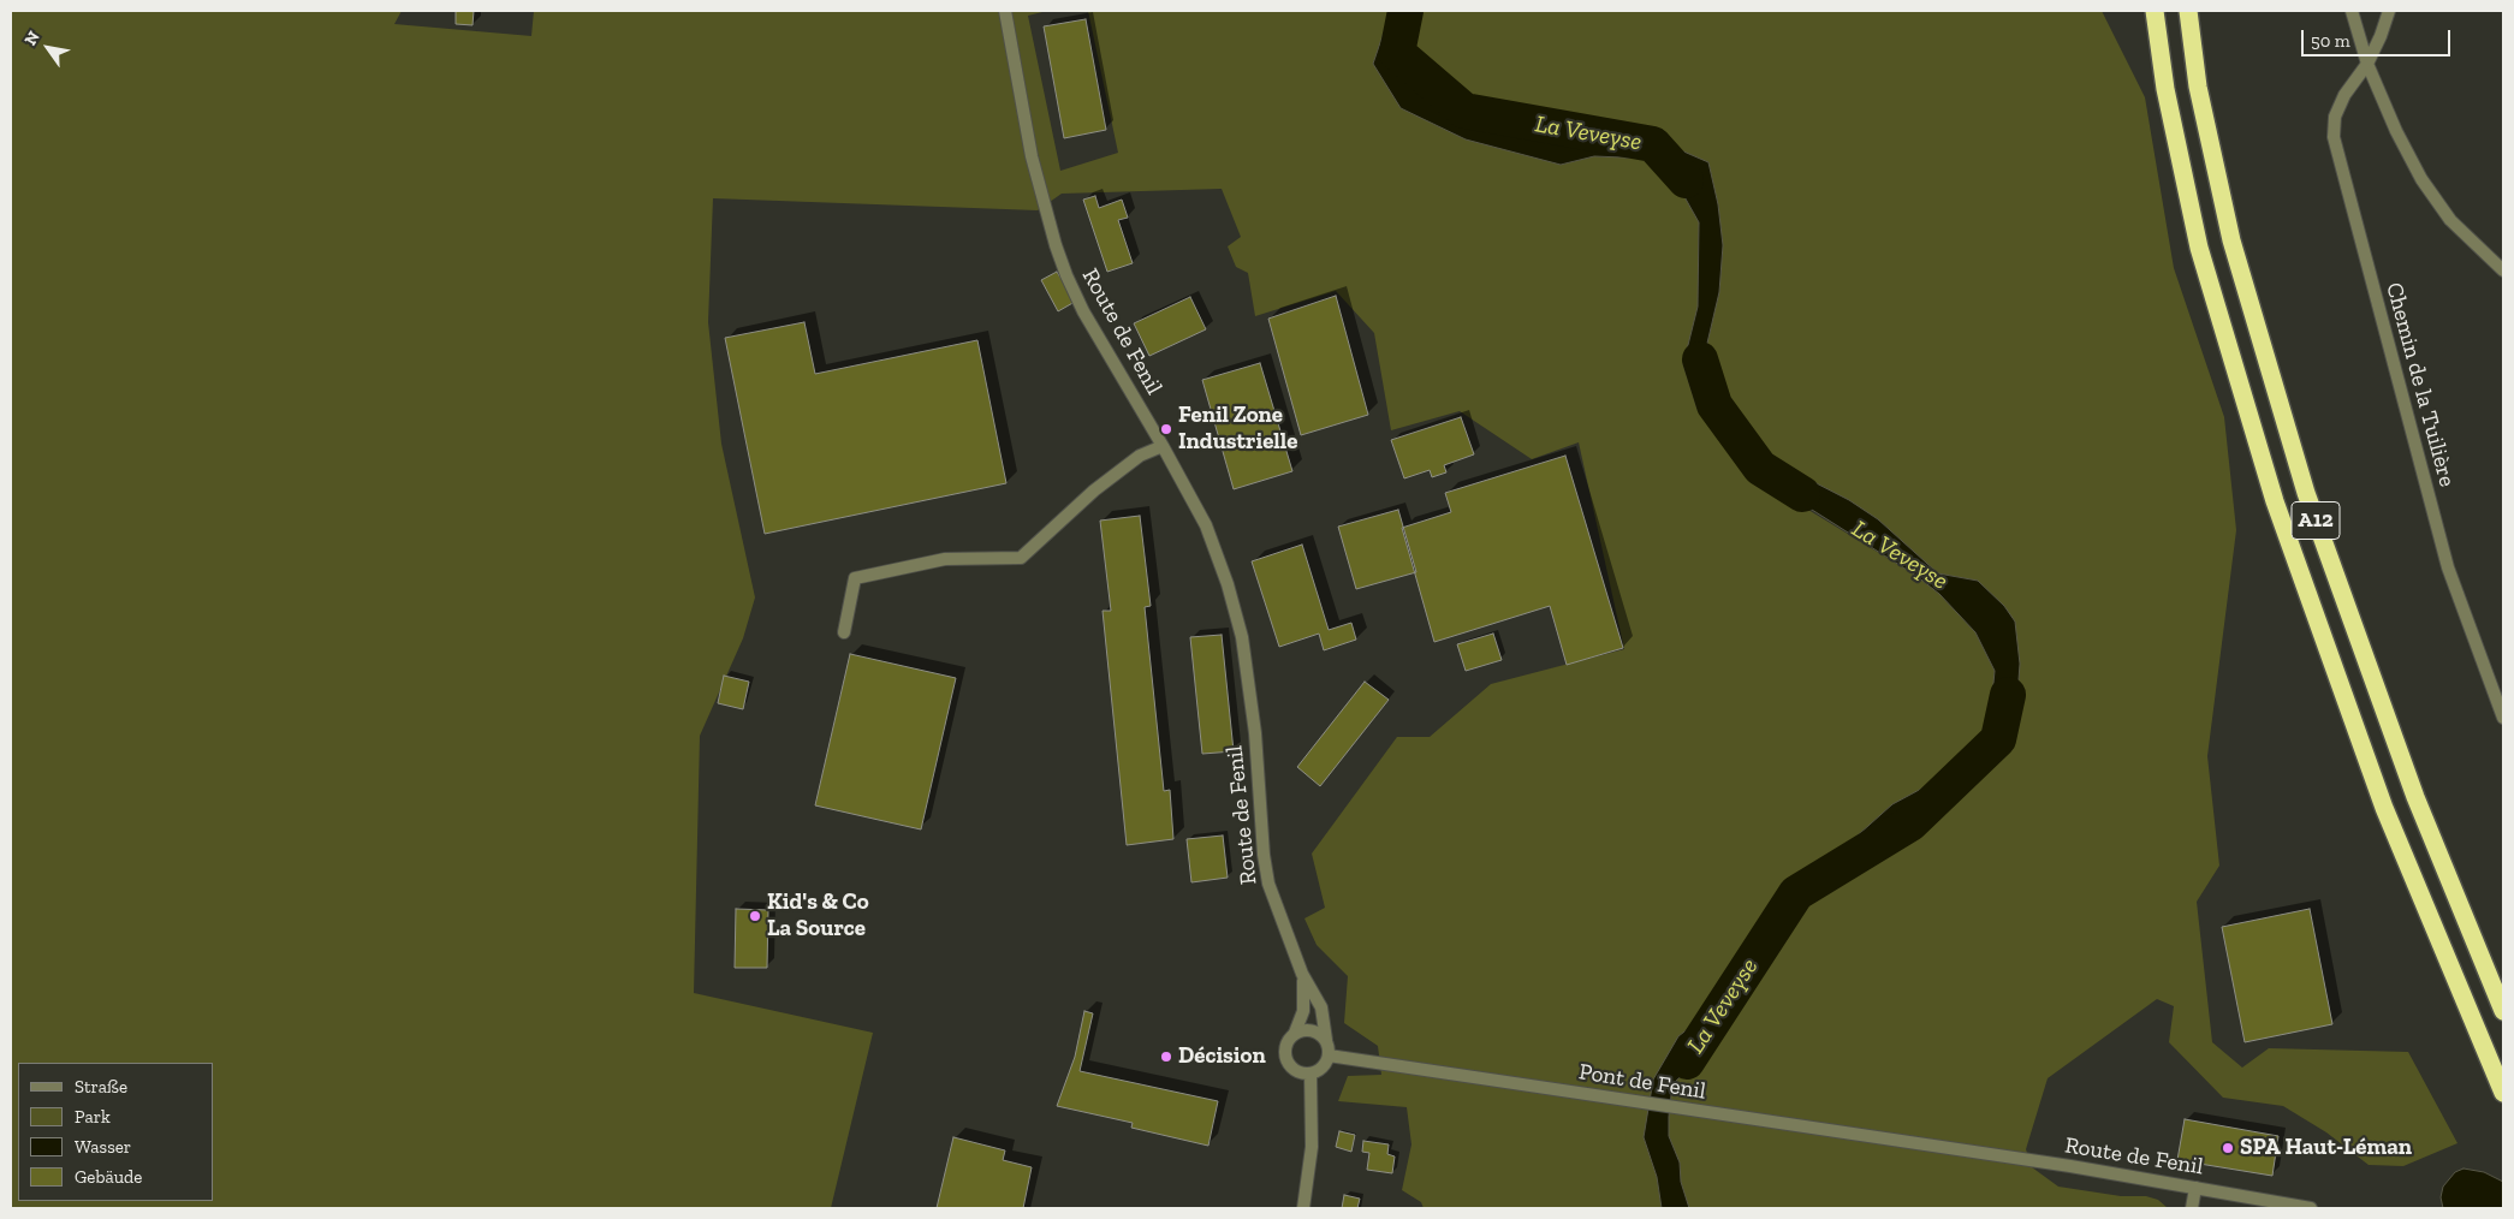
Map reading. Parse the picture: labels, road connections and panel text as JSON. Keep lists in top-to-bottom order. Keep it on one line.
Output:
{"streets":{"highway":["A12"],"street":["Route de Fenil","Chemin de la Tuilière","Pont de Fenil"]},"crossings":[["Route de Fenil","Pont de Fenil"]],"water":["La Veveyse"],"places":["Fenil Zone Industrielle","Kid's & Co La Source","Décision","SPA Haut-Léman"],"legend":["Straße","Park","Wasser","Gebäude"],"scale_bar":"50 m","north":"top left"}
